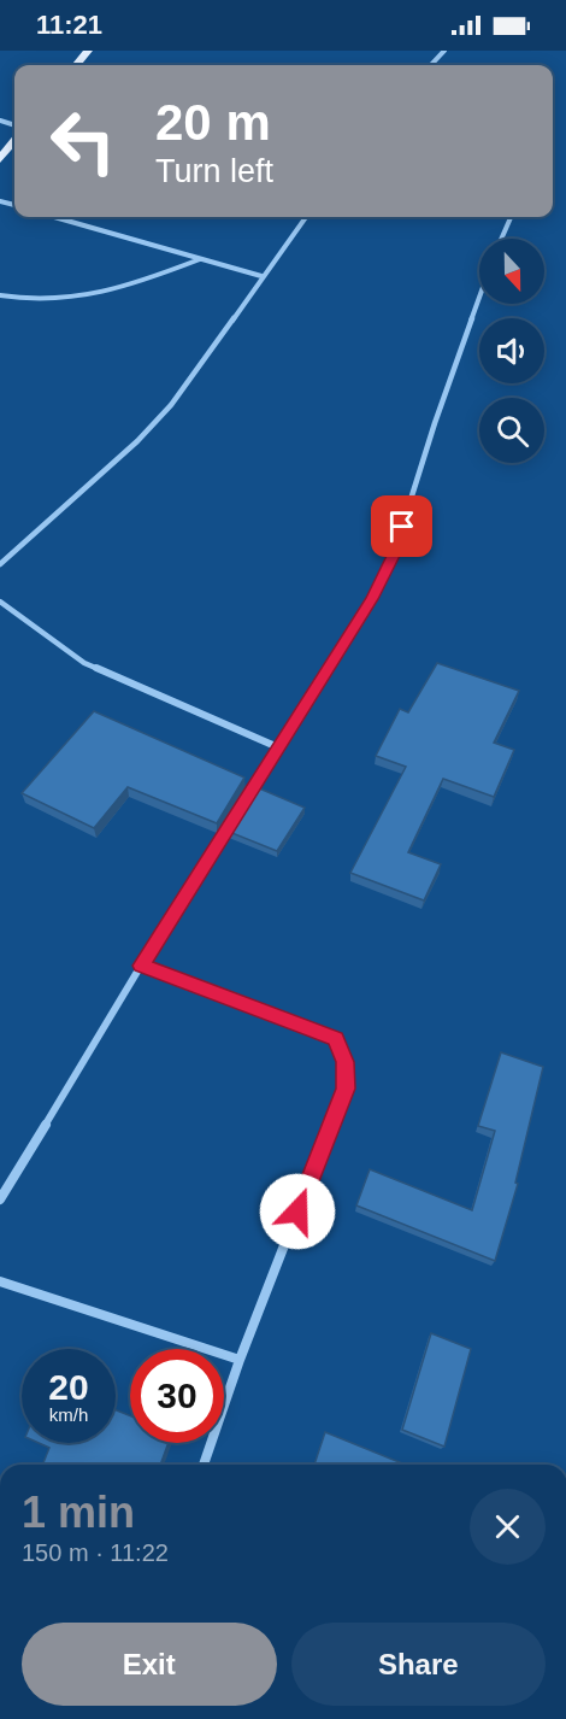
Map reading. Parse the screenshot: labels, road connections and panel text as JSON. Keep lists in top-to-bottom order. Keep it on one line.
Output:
{"north":"bottom","page":{"status":"11:21","turn":["20 m","Turn left"],"speed":"20 km/h","limit":"30","heading":["1 min","150 m · 11:22"],"buttons":["Exit","Share"]}}
